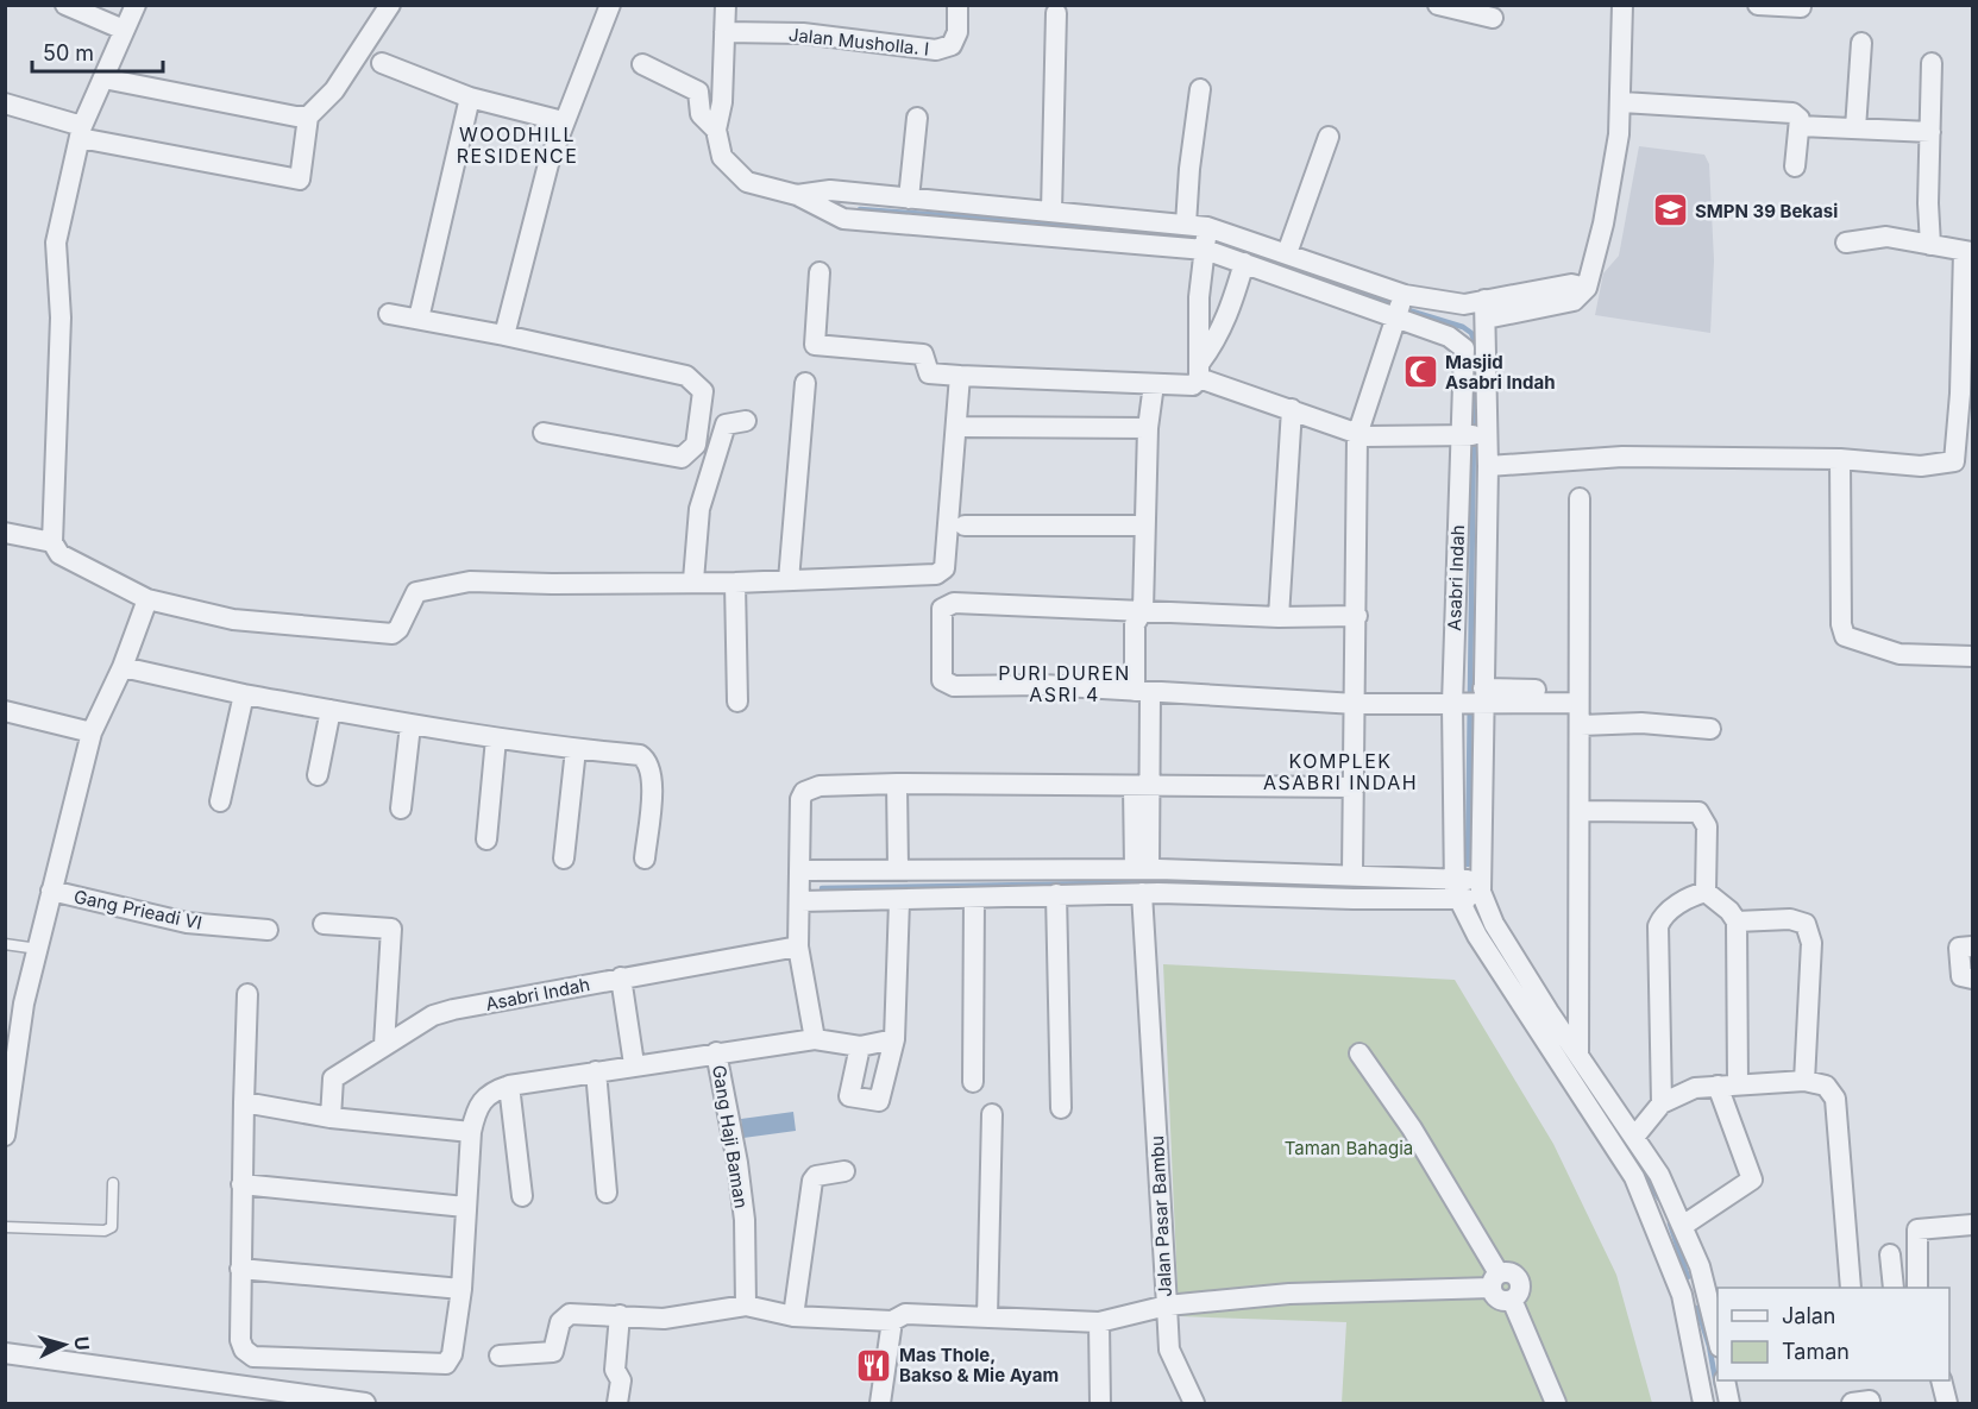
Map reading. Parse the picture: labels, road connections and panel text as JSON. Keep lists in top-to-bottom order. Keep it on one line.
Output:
{"streets":{"street":["Jalan Musholla. I","Asabri Indah","Gang Prieadi VI","Gang Haji Baman","Jalan Pasar Bambu"]},"crossings":[["Gang Haji Baman","Jalan Pasar Bambu"]],"districts":["WOODHILL RESIDENCE","PURI DUREN ASRI 4","KOMPLEK ASABRI INDAH"],"parks":["Taman Bahagia"],"places":{"school or university":["SMPN 39 Bekasi"],"mosque":["Masjid Asabri Indah"],"restaurant":["Mas Thole, Bakso & Mie Ayam"]},"legend":["Jalan","Taman"],"scale_bar":"50 m","north":"right"}
